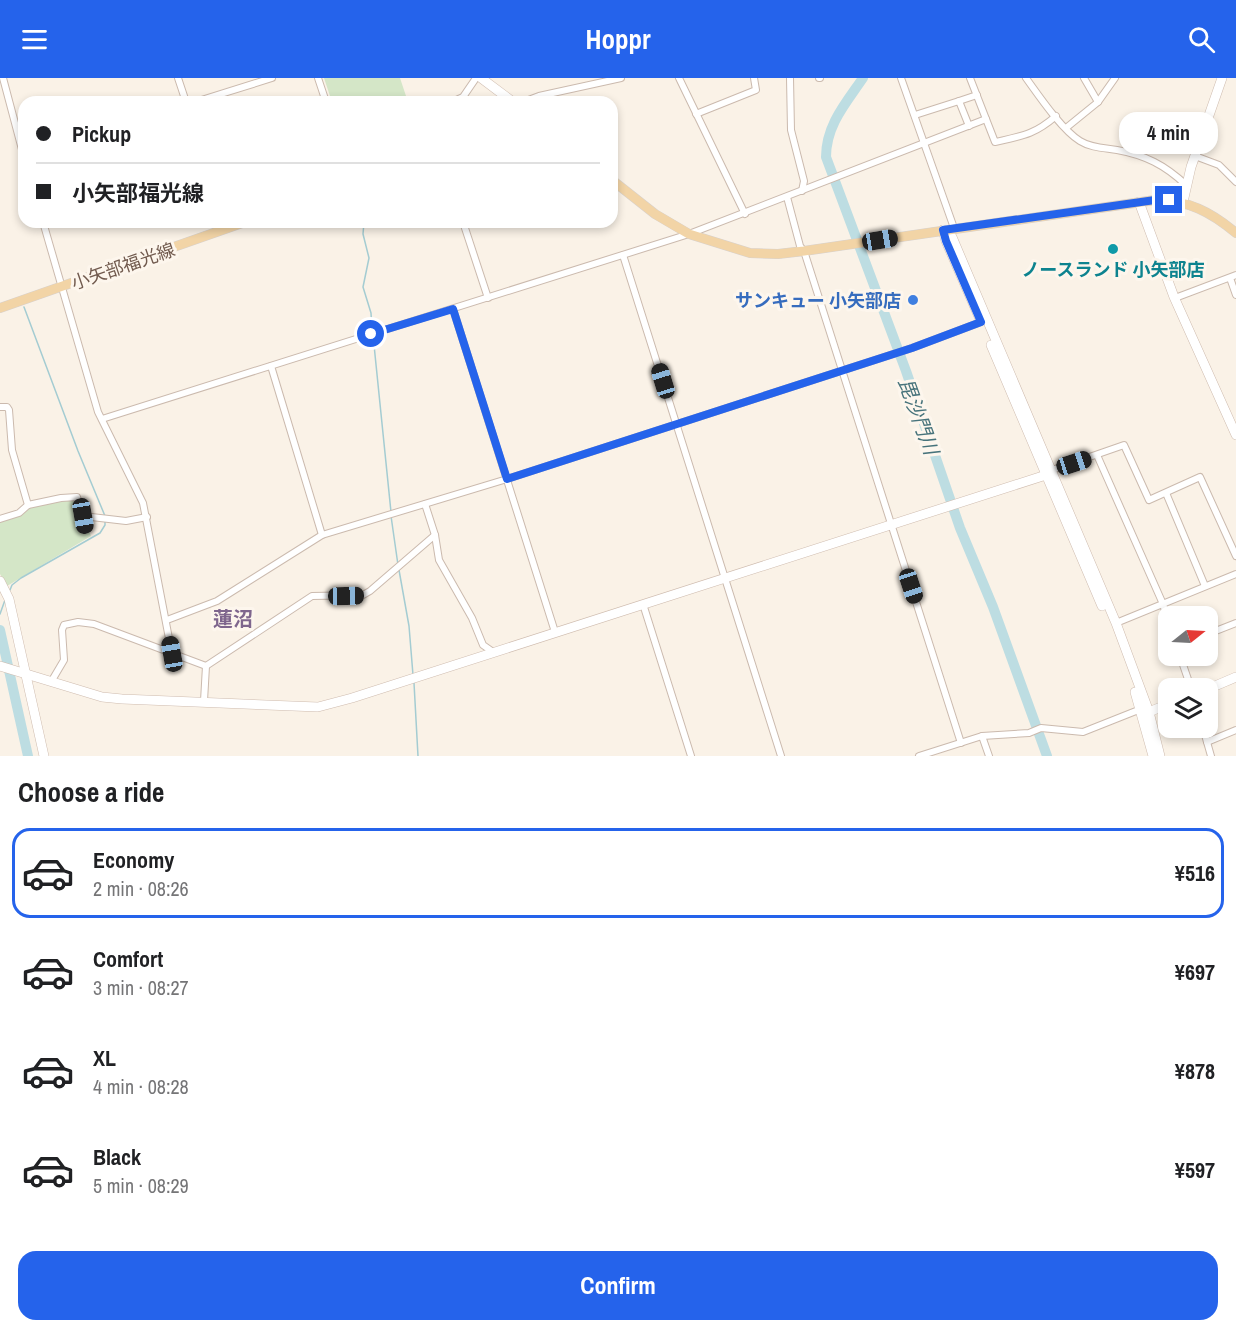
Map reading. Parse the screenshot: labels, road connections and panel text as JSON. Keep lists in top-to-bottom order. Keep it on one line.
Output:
{"streets":{"main road":["小矢部福光線"]},"districts":["蓮沼"],"water":["毘沙門川"],"places":["ノースランド 小矢部店","サンキュー 小矢部店"],"north":"right","page":{"header":"Hoppr","banner":["Pickup","小矢部福光線"],"bubble":"4 min","heading":"Choose a ride","list":[{"name":"Economy","note":"2 min · 08:26","value":"¥516"},{"name":"Comfort","note":"3 min · 08:27","value":"¥697"},{"name":"XL","note":"4 min · 08:28","value":"¥878"},{"name":"Black","note":"5 min · 08:29","value":"¥597"}],"buttons":"Confirm"}}
